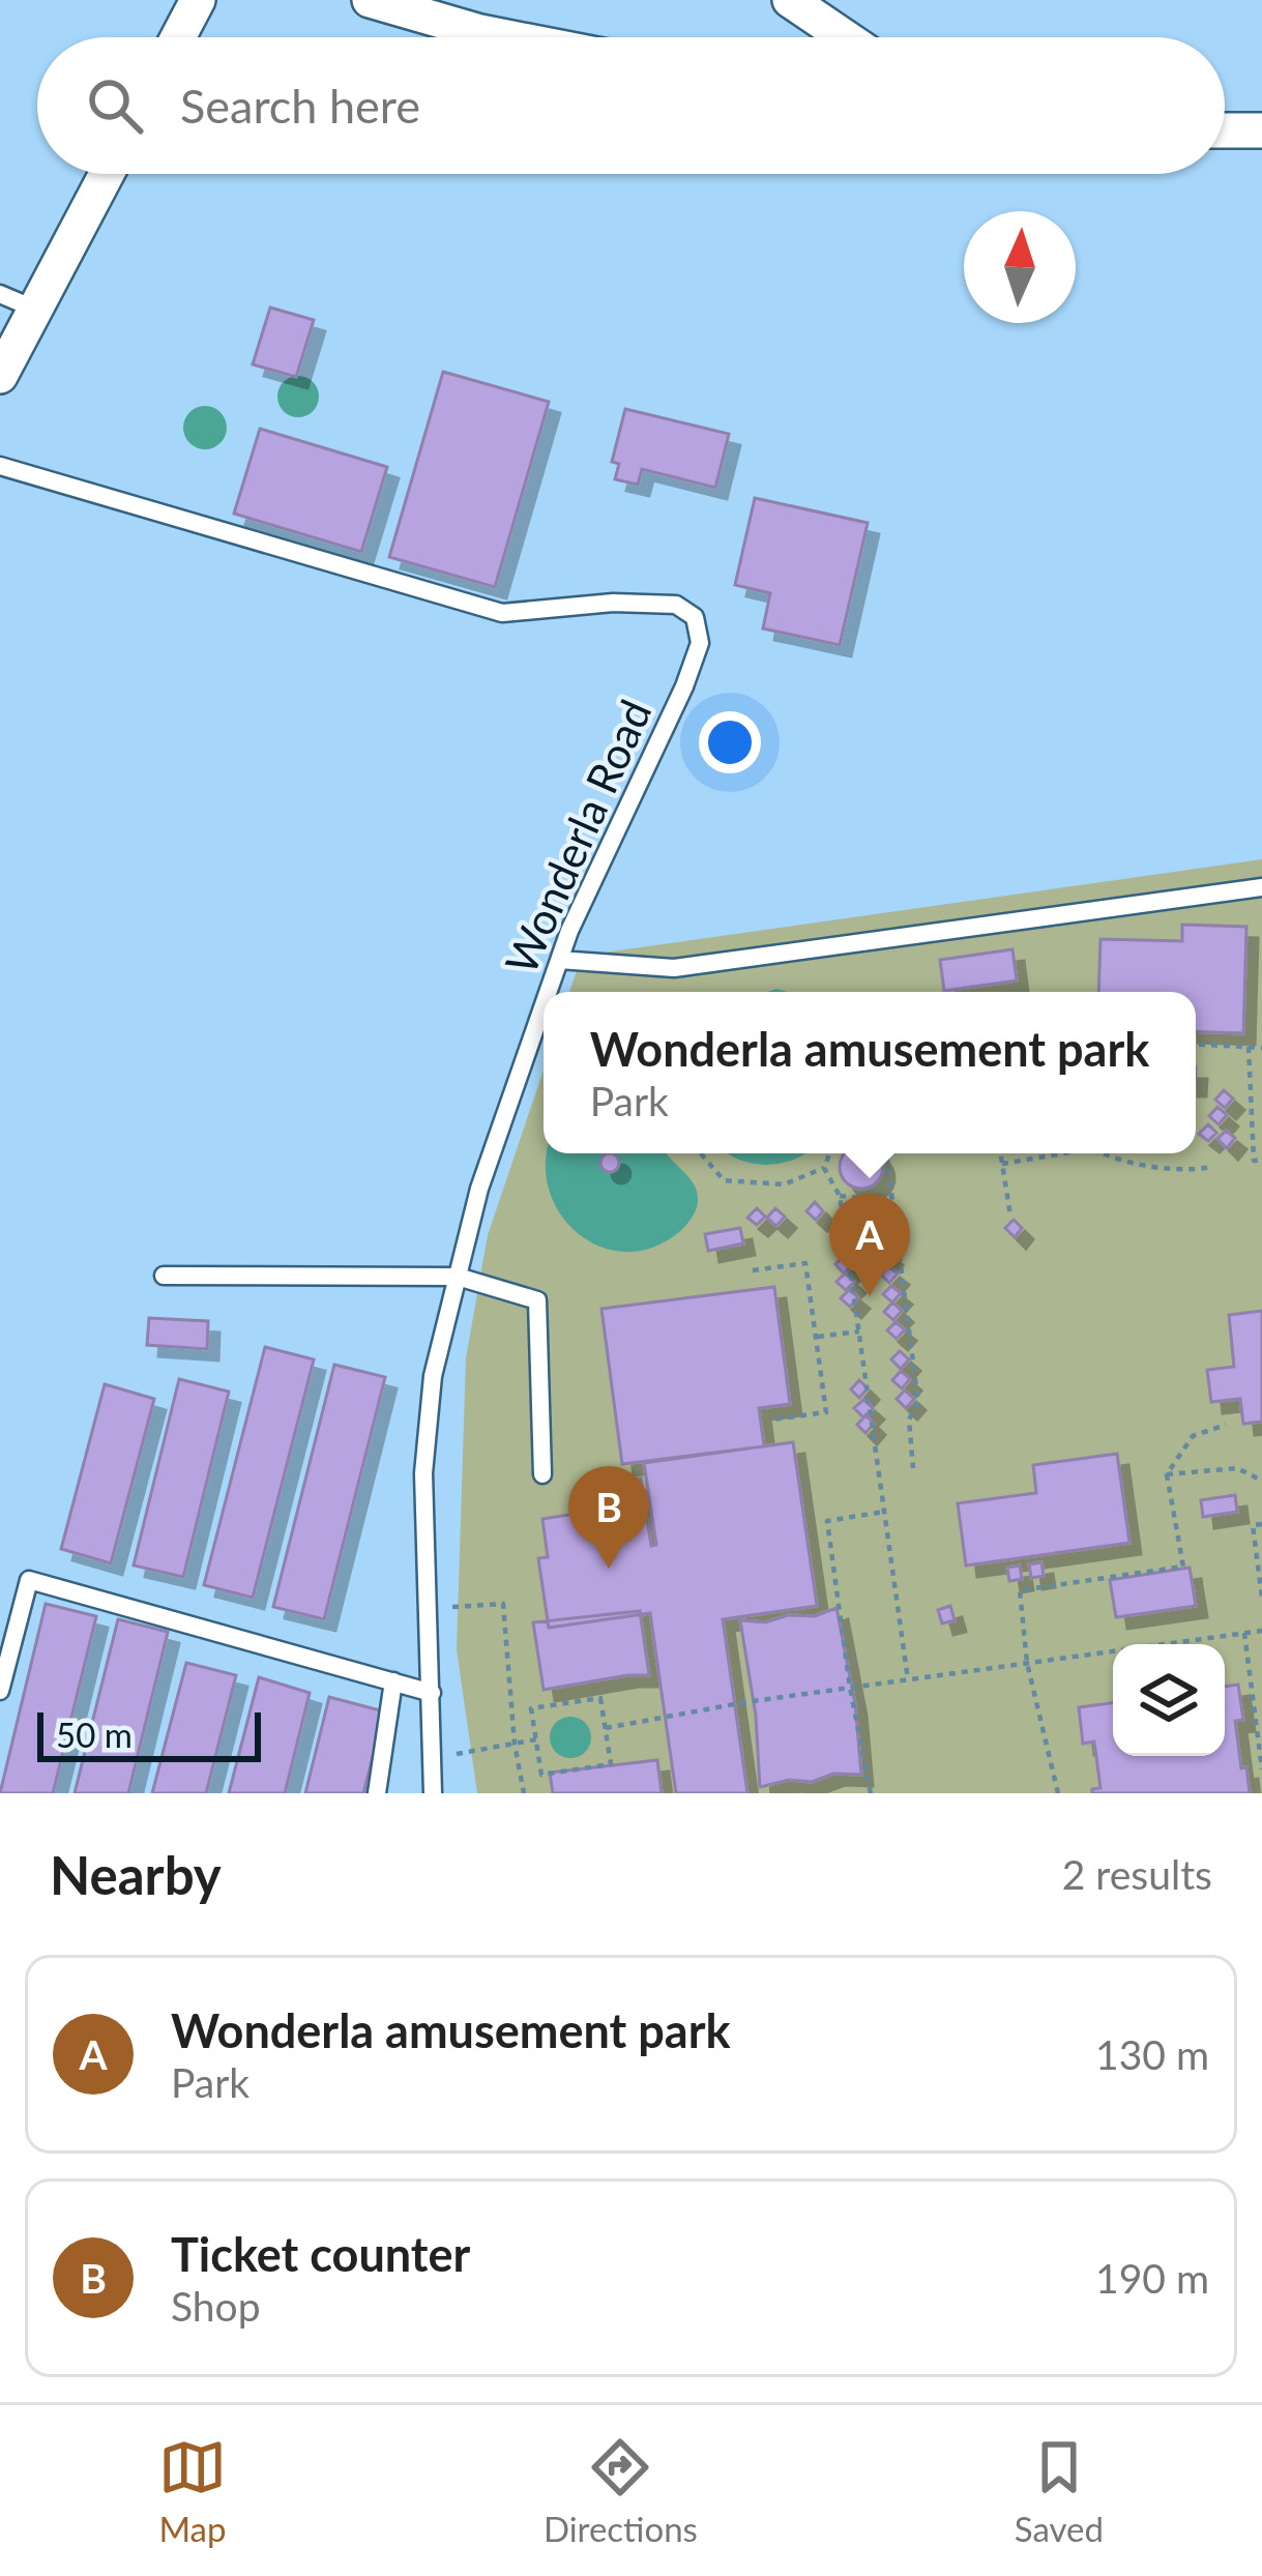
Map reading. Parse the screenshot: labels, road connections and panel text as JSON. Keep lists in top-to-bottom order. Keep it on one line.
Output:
{"streets":{"lane":["Wonderla Road"]},"scale_bar":"50 m","north":"top","page":{"search":"Search here","popup":["Wonderla amusement park","Park"],"pins":["A","B"],"scale":"50 m","heading":["Nearby","2 results"],"list":[{"mark":"A","name":"Wonderla amusement park","note":"Park","value":"130 m"},{"mark":"B","name":"Ticket counter","note":"Shop","value":"190 m"}],"nav":["Map","Directions","Saved"]}}
